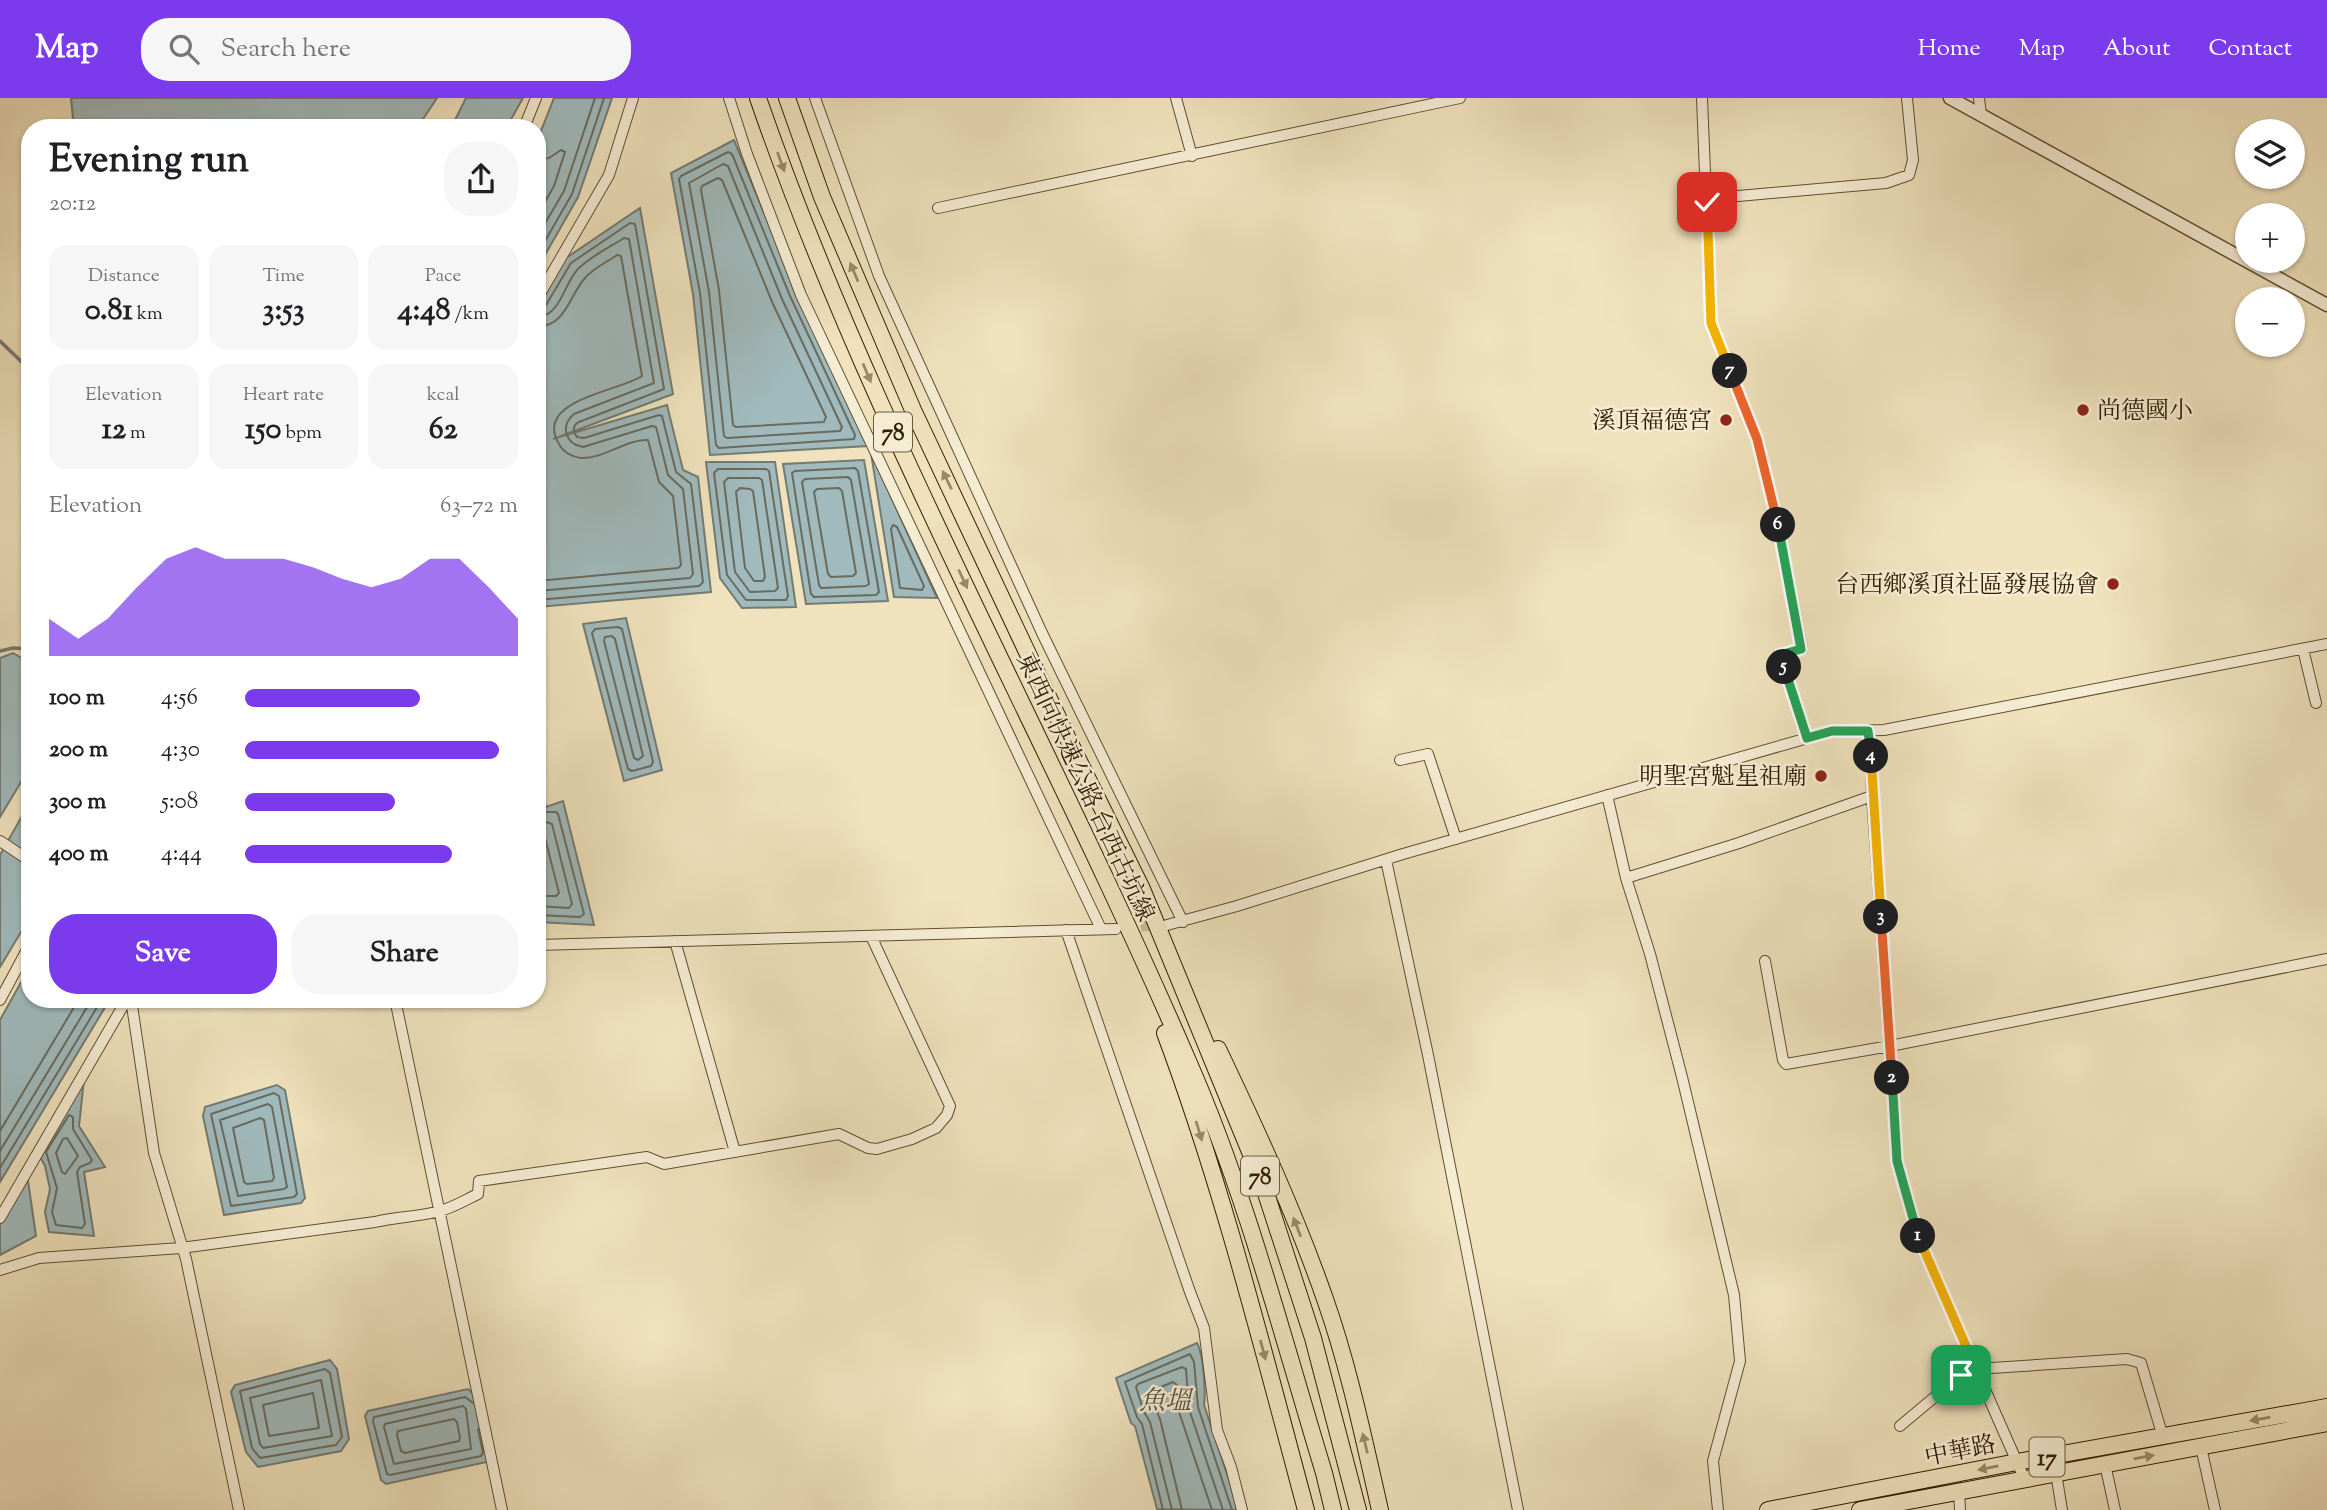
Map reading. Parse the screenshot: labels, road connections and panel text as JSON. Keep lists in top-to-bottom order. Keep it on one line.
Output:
{"streets":{"main road":["78","東西向快速公路 台西古坑線","中華路","17"]},"water":["魚塭"],"places":["尚德國小","溪頂福德宮","台西鄉溪頂社區發展協會","明聖宮魁星祖廟"],"page":{"header":"Map","search":"Search here","nav":["Home","Map","About","Contact"],"map_buttons":["+","−"],"heading":["Evening run","20:12"],"stats":[["Distance","0.81 km"],["Time","3:53"],["Pace","4:48 /km"],["Elevation","12 m"],["Heart rate","150 bpm"],["kcal","62"]],"pins":["7","6","5","4","3","2","1"],"chart":["Elevation","63–72 m"],"list":[{"name":"100 m","note":"4:56"},{"name":"200 m","note":"4:30"},{"name":"300 m","note":"5:08"},{"name":"400 m","note":"4:44"}],"buttons":["Save","Share"]}}
